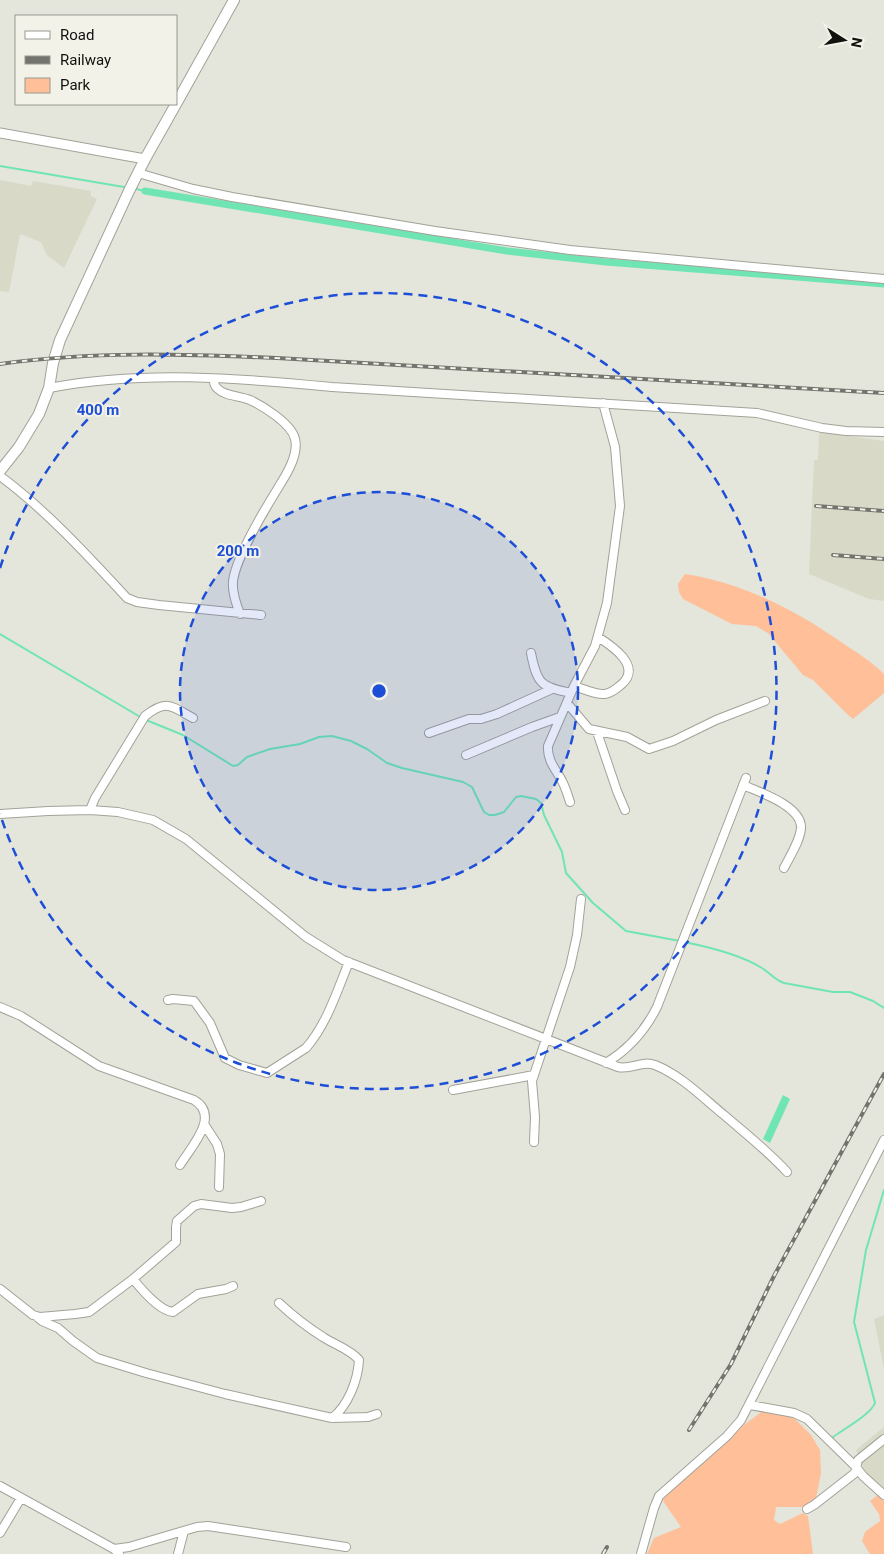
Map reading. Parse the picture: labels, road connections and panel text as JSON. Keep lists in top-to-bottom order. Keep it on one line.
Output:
{"legend":["Road","Railway","Park"],"north":"right","rings":["400 m","200 m"]}
